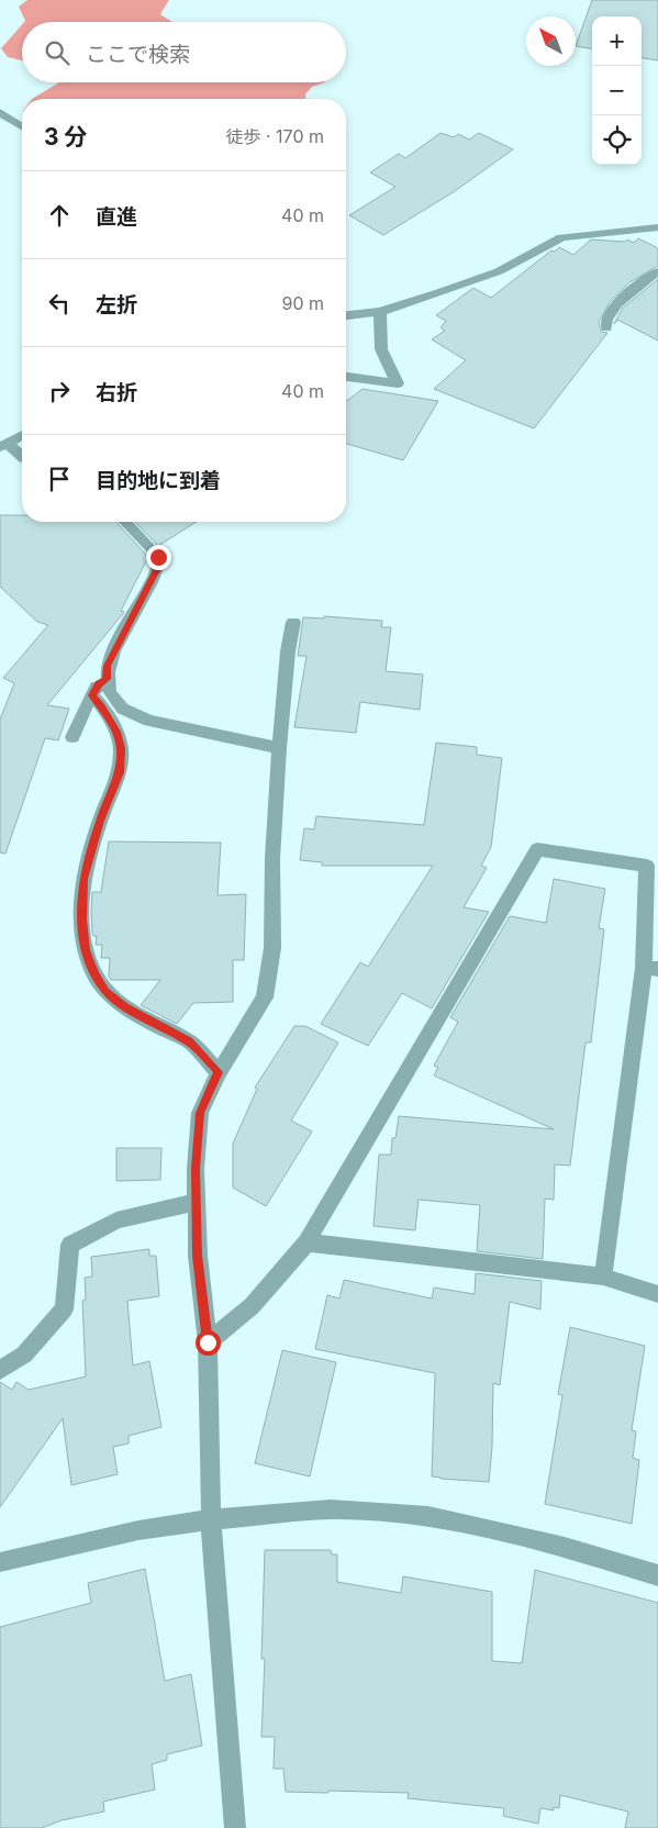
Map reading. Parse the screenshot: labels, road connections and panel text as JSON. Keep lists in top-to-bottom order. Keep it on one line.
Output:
{"north":"top left","page":{"map_buttons":["+","−"],"search":"ここで検索","heading":["3 分","徒歩 · 170 m"],"list":[["直進","40 m"],["左折","90 m"],["右折","40 m"],"目的地に到着"]}}
